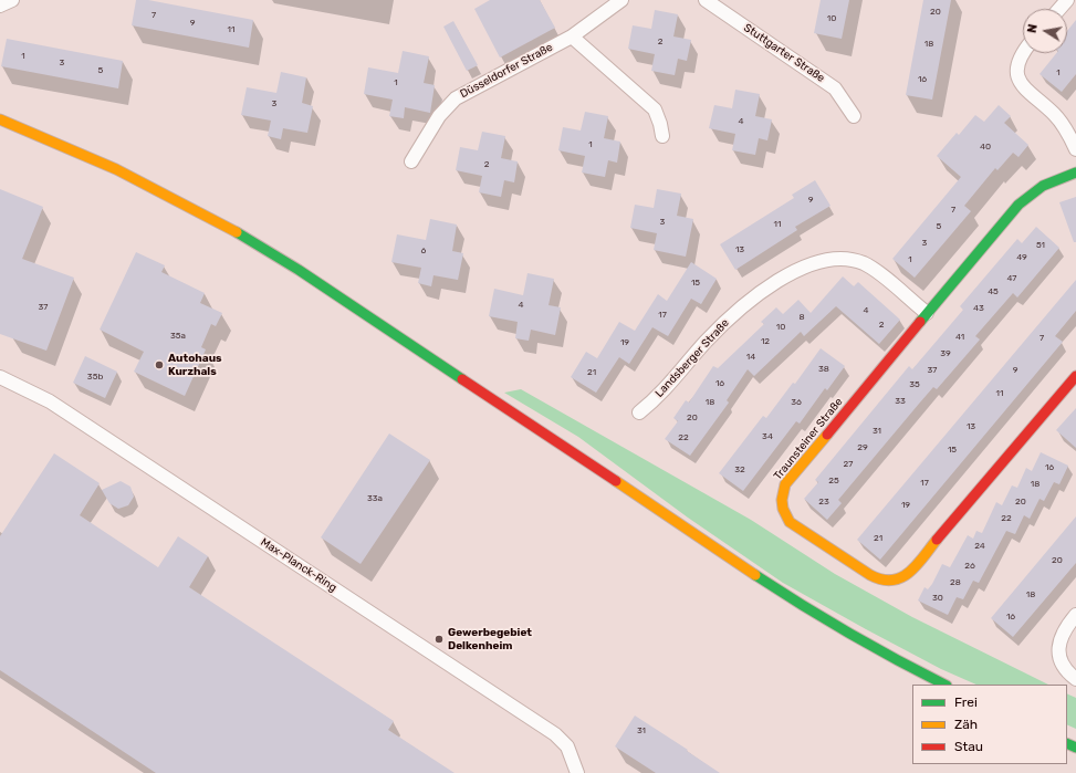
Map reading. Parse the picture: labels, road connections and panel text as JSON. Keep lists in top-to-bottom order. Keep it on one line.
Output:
{"streets":{"main road":["Traunsteiner Straße"],"street":["Stuttgarter Straße","Düsseldorfer Straße","Landsberger Straße","Max-Planck-Ring"]},"crossings":[["Landsberger Straße","Traunsteiner Straße"]],"places":["Autohaus Kurzhals","Gewerbegebiet Delkenheim"],"house_numbers":["20","7","10","9","11","2","18","1","3","5","1","16","1","3","4","1","40","2","9","7","3","11","5","3","51","13","6","49","1","47","15","45","4","37","43","4","17","8","2","10","35a","41","7","12","19","39","14","38","37","9","21","35b","16","35","11","33","18","36","20","13","31","34","22","29","15","27","16","32","25","17","18","33a","23","20","19","22","21","24","20","26","28","18","30","16","31"],"legend":["Frei","Zäh","Stau"],"north":"left"}
